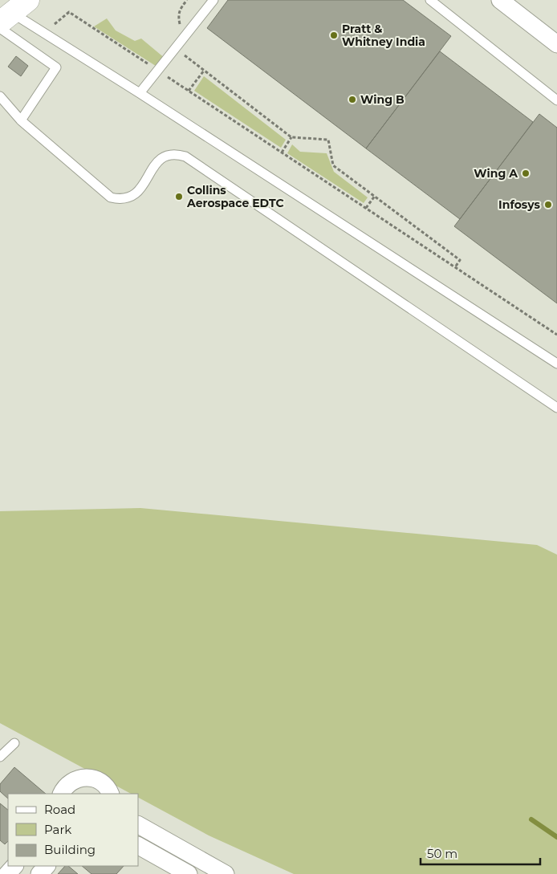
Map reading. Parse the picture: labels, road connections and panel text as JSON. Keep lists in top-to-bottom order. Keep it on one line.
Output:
{"places":["Pratt & Whitney India","Wing B","Wing A","Collins Aerospace EDTC","Infosys"],"legend":["Road","Park","Building"],"scale_bar":"50 m"}
